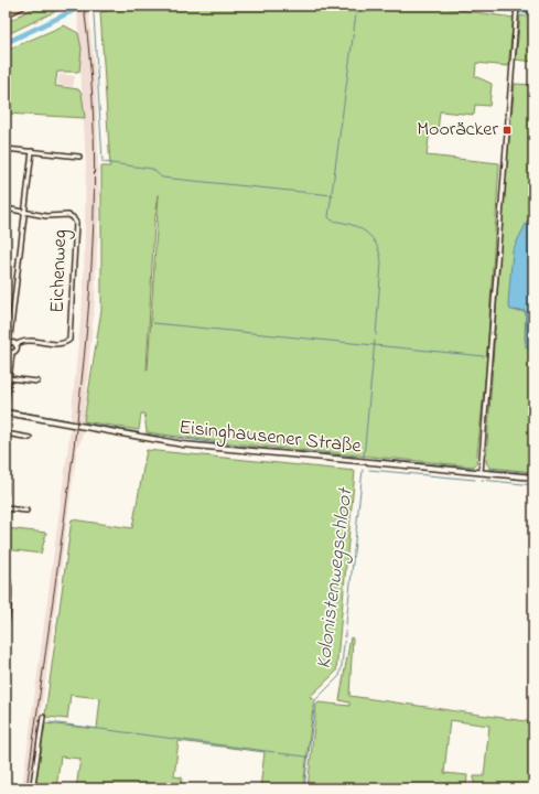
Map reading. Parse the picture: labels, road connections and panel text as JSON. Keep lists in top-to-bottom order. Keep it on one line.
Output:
{"streets":{"street":["Eichenweg","Eisinghausener Straße"]},"water":["Kolonistenwegschloot"],"places":{"transit":["Mooräcker"]}}
